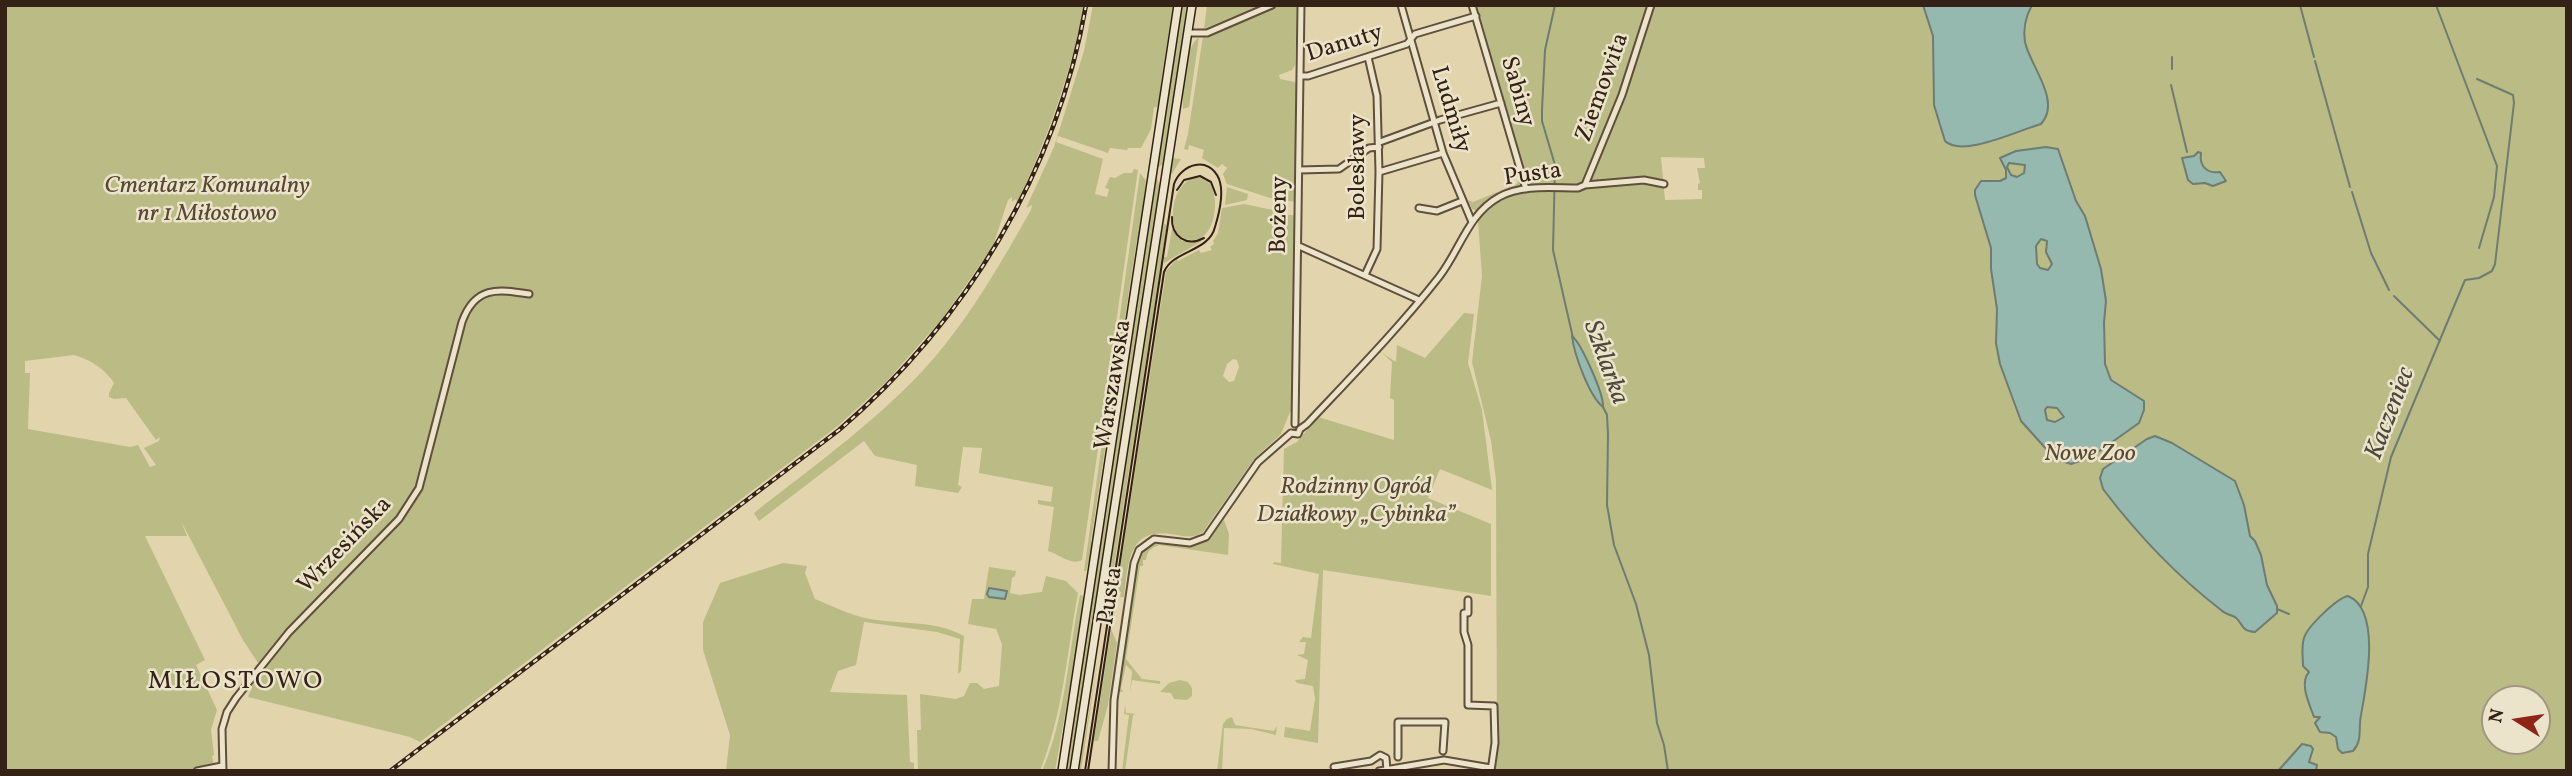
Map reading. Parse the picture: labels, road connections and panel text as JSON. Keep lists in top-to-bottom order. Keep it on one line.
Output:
{"streets":{"main road":["Warszawska"],"street":["Danuty","Ziemowita","Sabiny","Ludmiły","Bolesławy","Pusta","Bożeny","Wrzesińska"]},"crossings":[["Danuty","Sabiny"],["Danuty","Ludmiły"],["Danuty","Bolesławy"],["Danuty","Bożeny"],["Ziemowita","Pusta"],["Sabiny","Pusta"],["Ludmiły","Pusta"],["Pusta","Bożeny"]],"districts":["MIŁOSTOWO"],"water":["Szklarka","Kaczeniec"],"parks":["Cmentarz Komunalny nr 1 Miłostowo","Nowe Zoo","Rodzinny Ogród Działkowy „Cybinka”"],"north":"left"}
